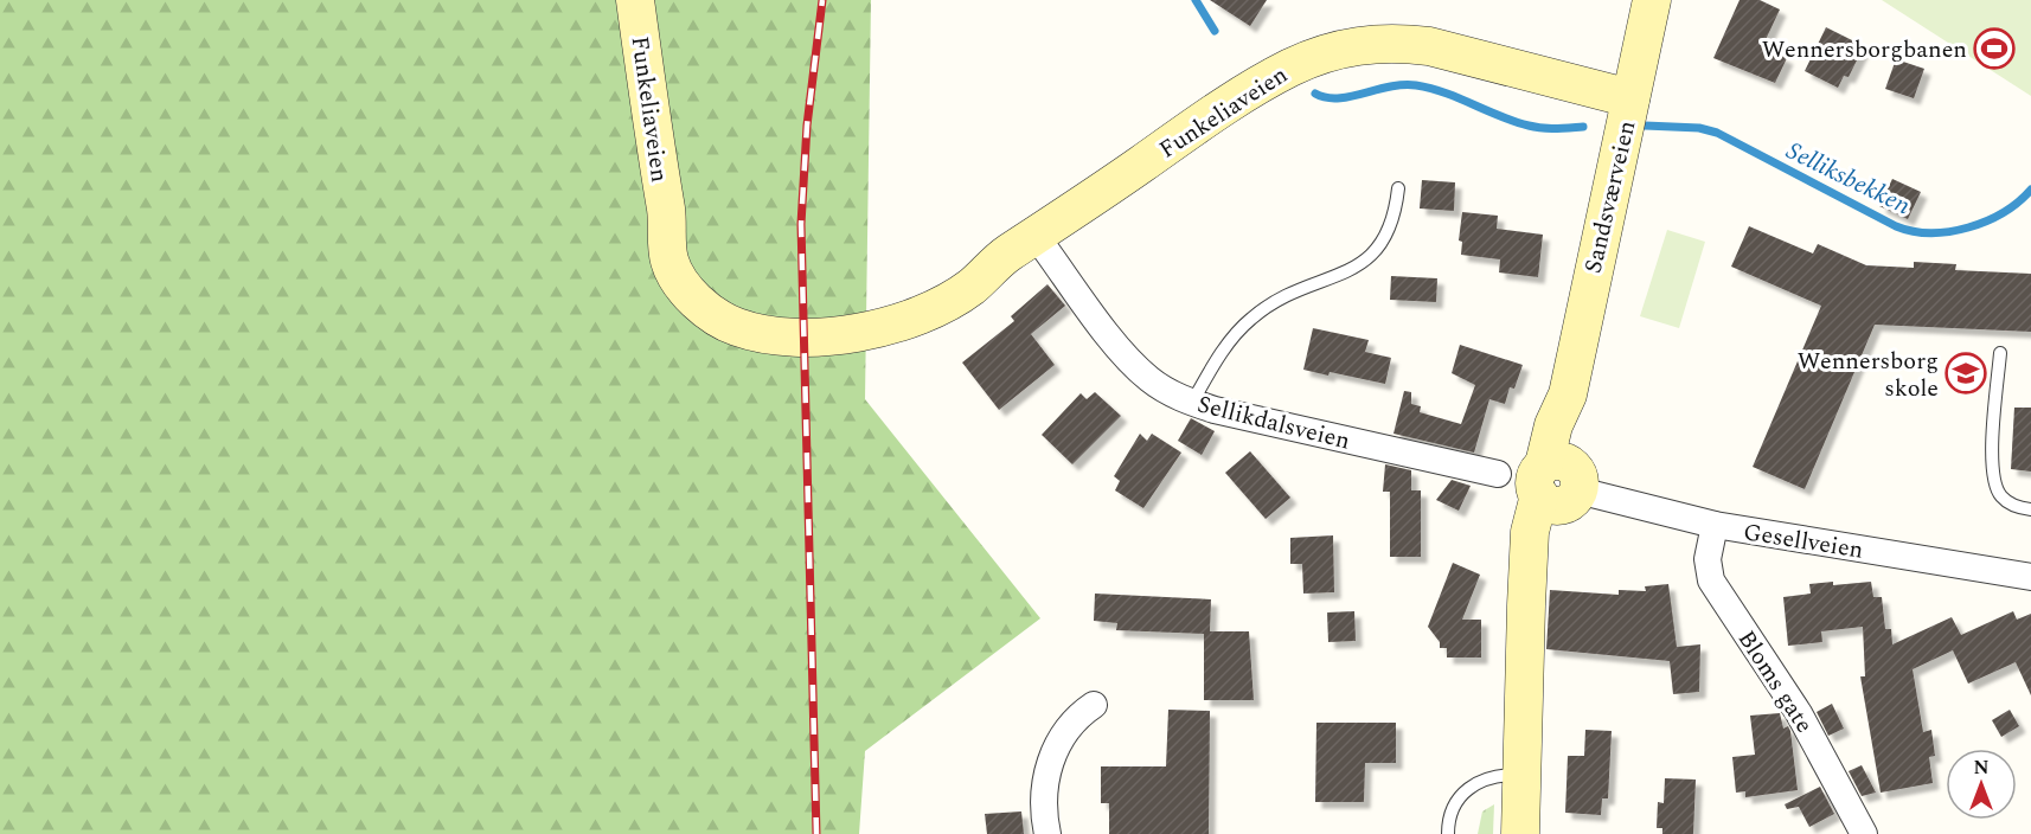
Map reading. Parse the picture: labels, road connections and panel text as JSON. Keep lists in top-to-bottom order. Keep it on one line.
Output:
{"streets":{"street":["Funkeliaveien","Sandsværveien","Sellikdalsveien","Gesellveien","Bloms gate"]},"crossings":[["Funkeliaveien","Sandsværveien"],["Funkeliaveien","Sellikdalsveien"],["Sandsværveien","Gesellveien"],["Gesellveien","Bloms gate"]],"water":["Selliksbekken"],"places":{"sports":["Wennersborgbanen"],"school or university":["Wennersborg skole"]},"north":"top"}
